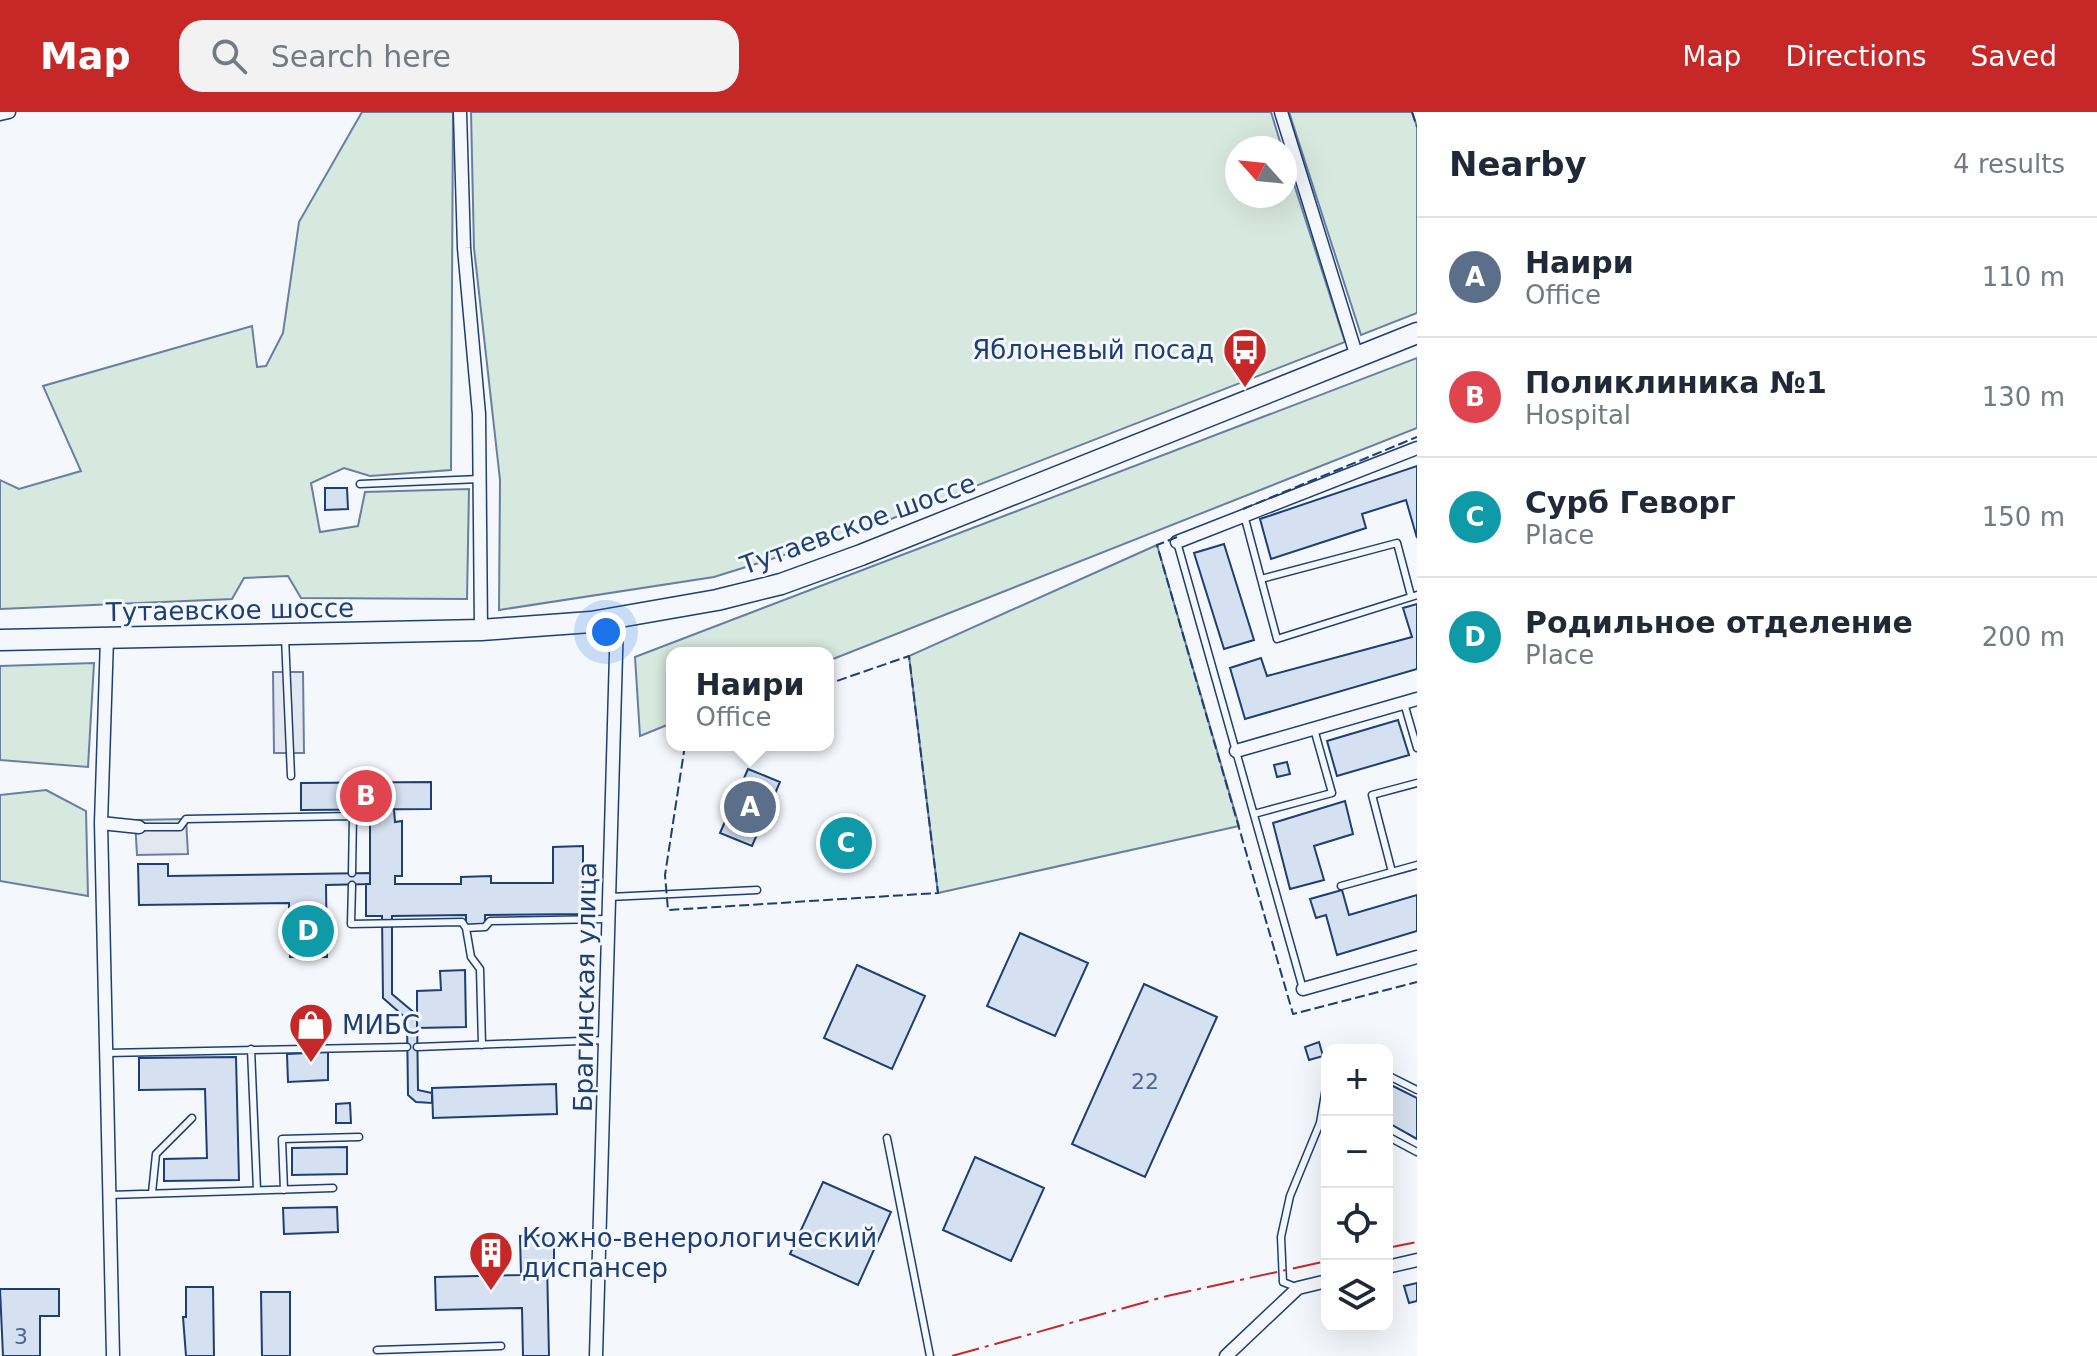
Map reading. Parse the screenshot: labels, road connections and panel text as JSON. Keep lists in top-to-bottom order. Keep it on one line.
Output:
{"streets":{"main road":["Тутаевское шоссе"],"street":["Брагинская улица"]},"crossings":[["Тутаевское шоссе","Брагинская улица"]],"places":{"bus stop":["Яблоневый посад"],"shop":["МИБС"],"building":["Кожно-венерологический диспансер"]},"house_numbers":["22","3"],"north":"top left","page":{"header":"Map","search":"Search here","nav":["Map","Directions","Saved"],"heading":["Nearby","4 results"],"list":[{"mark":"A","name":"Наири","note":"Office","value":"110 m"},{"mark":"B","name":"Поликлиника №1","note":"Hospital","value":"130 m"},{"mark":"C","name":"Сурб Геворг","note":"Place","value":"150 m"},{"mark":"D","name":"Родильное отделение","note":"Place","value":"200 m"}],"popup":["Наири","Office"],"pins":["B","A","C","D"],"map_buttons":["+","−"]}}
